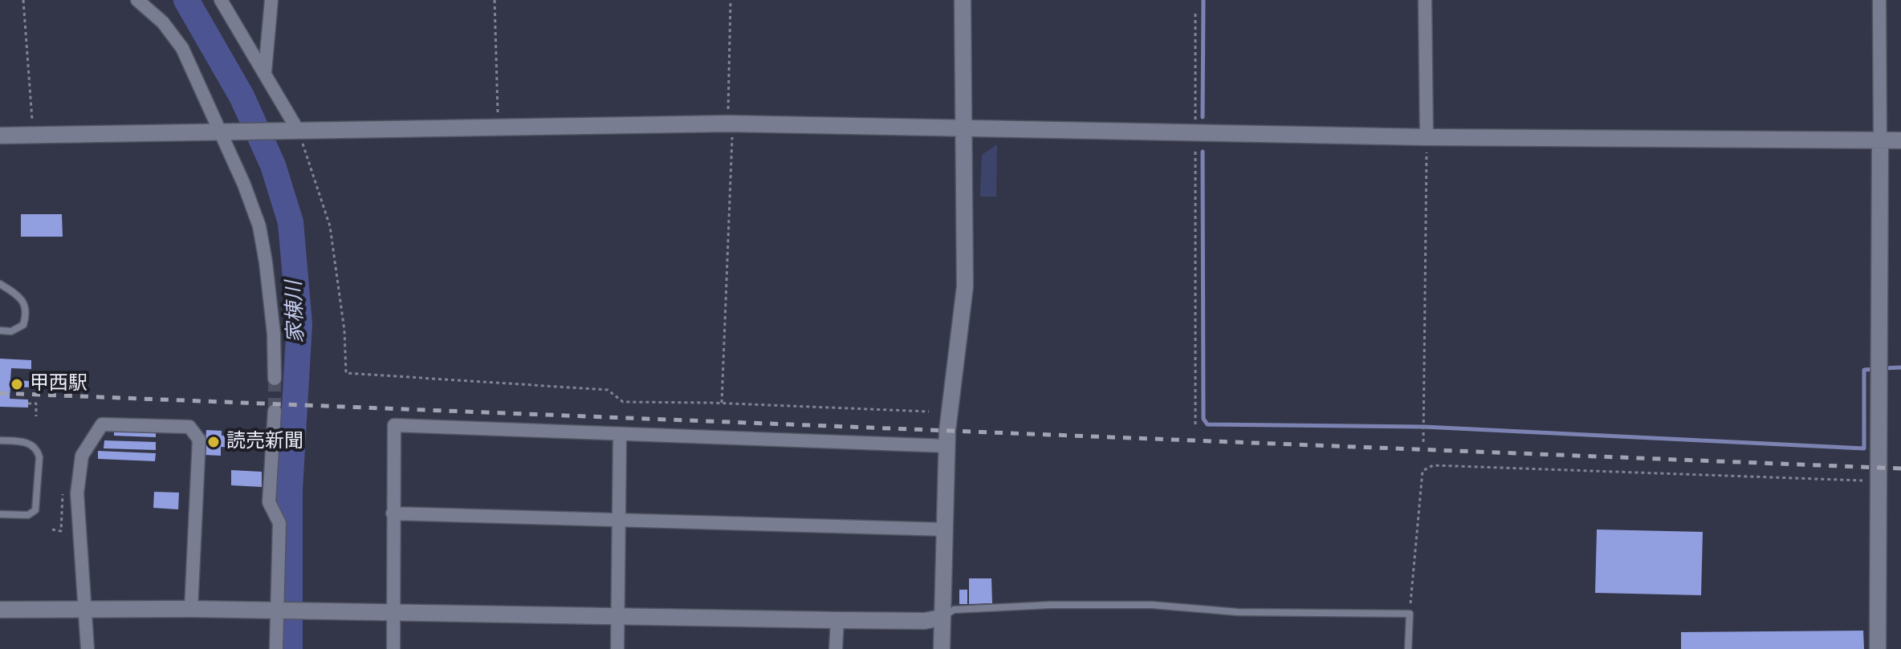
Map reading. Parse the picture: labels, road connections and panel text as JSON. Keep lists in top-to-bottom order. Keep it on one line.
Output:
{"water":["家棟川"],"places":["甲西駅","読売新聞"]}
